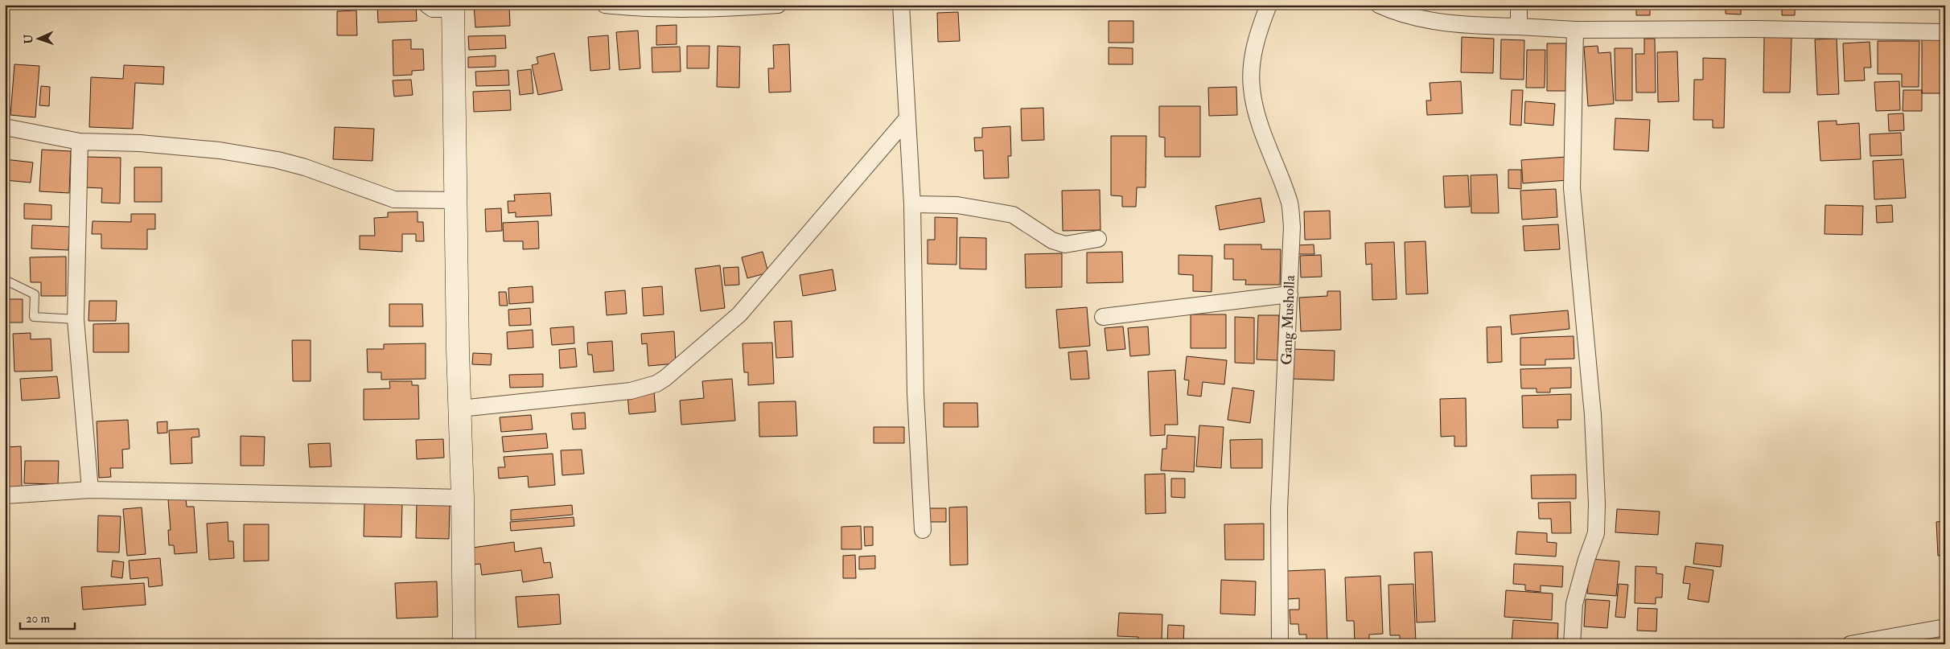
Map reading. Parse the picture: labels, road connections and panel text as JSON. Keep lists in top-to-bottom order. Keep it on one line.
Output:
{"streets":{"street":["Gang Musholla"]},"scale_bar":"20 m","north":"left"}
